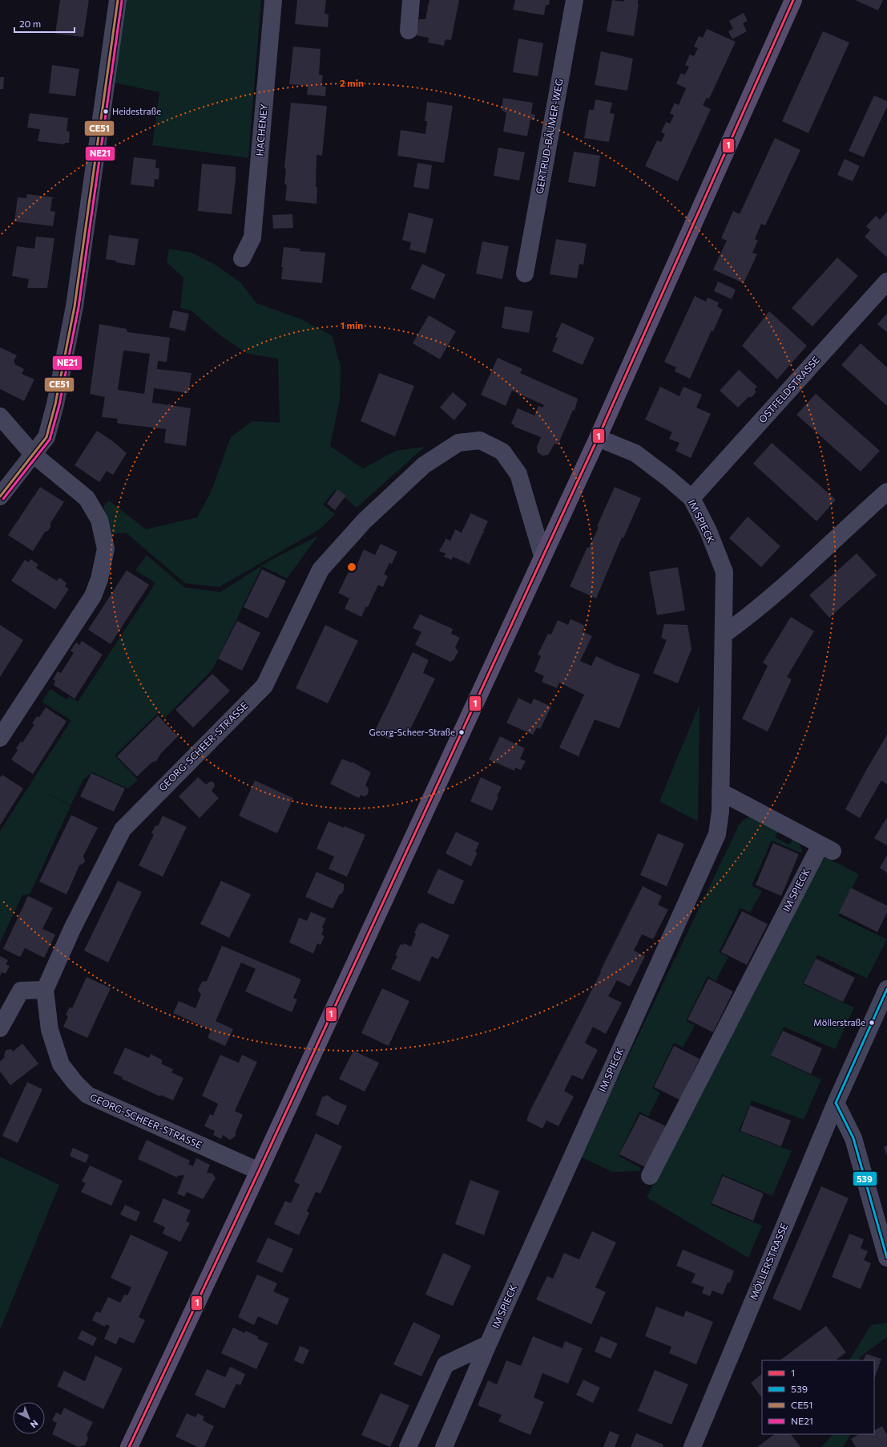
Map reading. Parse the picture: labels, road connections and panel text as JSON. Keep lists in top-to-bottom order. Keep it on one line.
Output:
{"streets":{"street":["HACHENEY","GERTRUD-BÄUMER-WEG","OSTFELDSTRASSE","IM SPIECK","GEORG-SCHEER-STRASSE","MÖLLERSTRASSE"]},"crossings":[["OSTFELDSTRASSE","IM SPIECK"]],"places":["Heidestraße","Georg-Scheer-Straße","Möllerstraße"],"lines":["transit line 1","transit line CE51","transit line NE21","transit line 539"],"legend":["1","539","CE51","NE21"],"scale_bar":"20 m","north":"bottom right","rings":["2 min","1 min"]}
